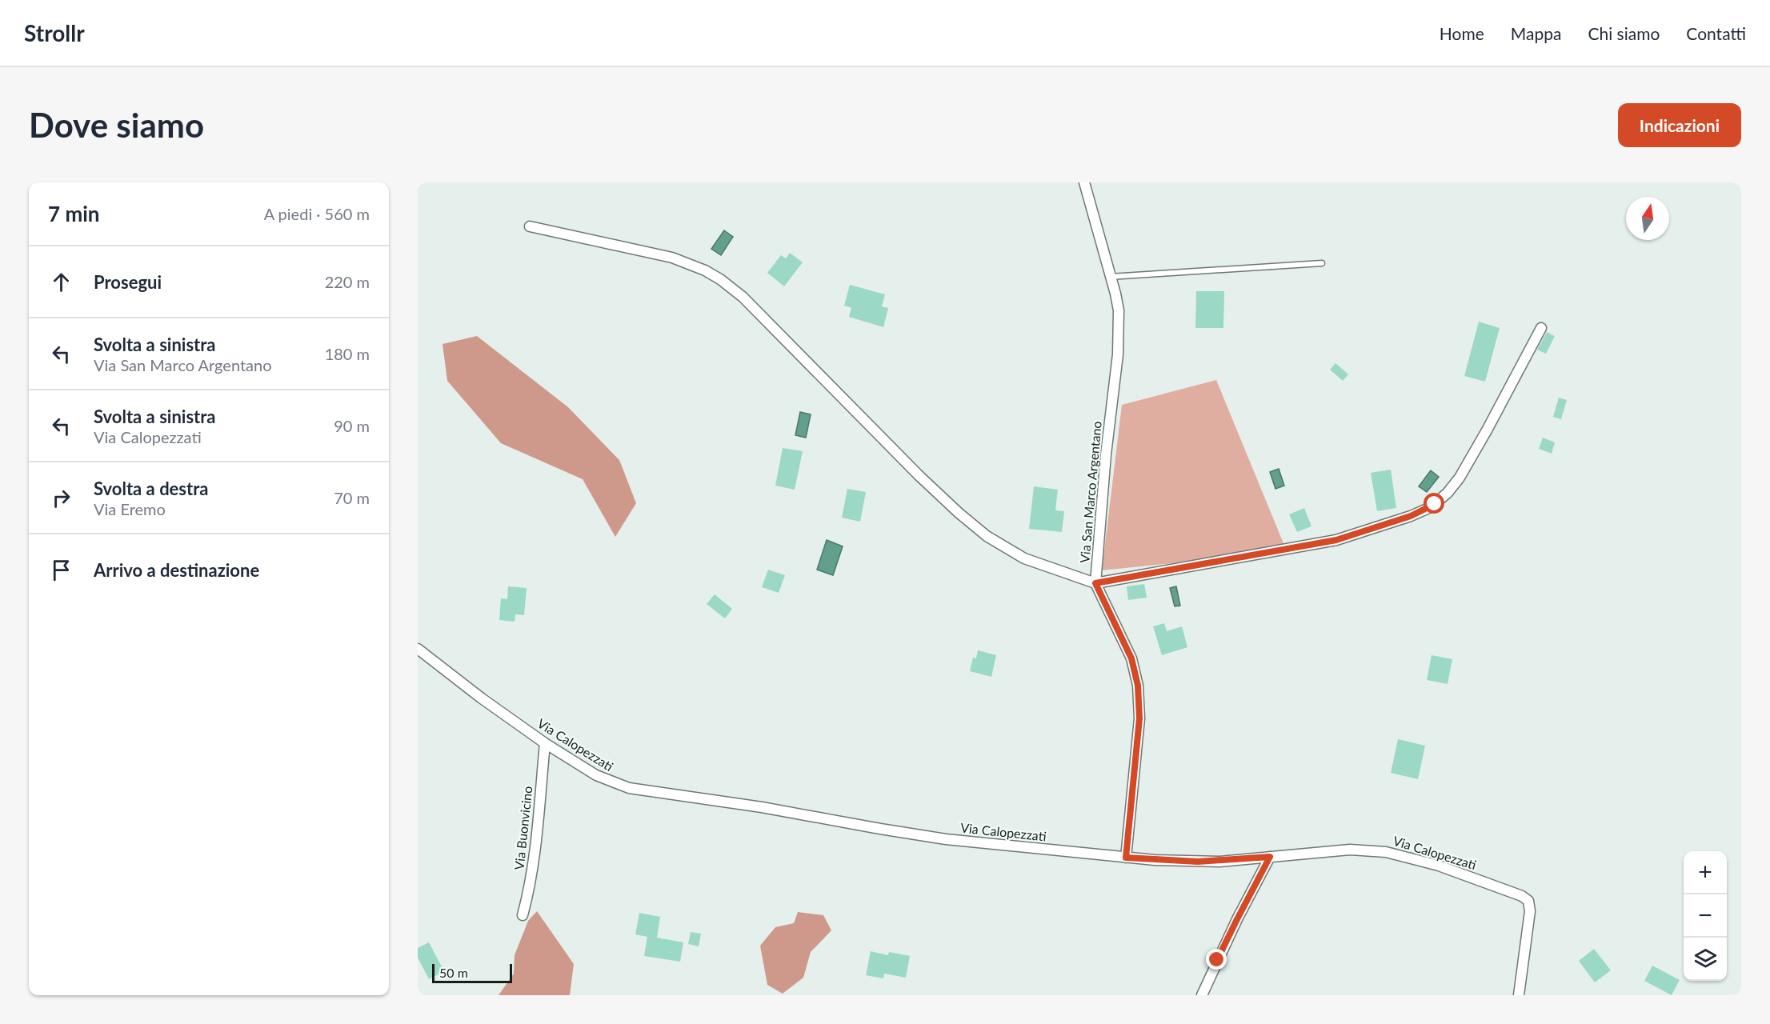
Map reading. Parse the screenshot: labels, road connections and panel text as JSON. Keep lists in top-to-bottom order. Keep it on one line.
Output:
{"streets":{"street":["Via San Marco Argentano","Via Calopezzati","Via Buonvicino"]},"crossings":[["Via San Marco Argentano","Via Calopezzati"],["Via Calopezzati","Via Buonvicino"]],"scale_bar":"50 m","north":"top","page":{"header":"Strollr","nav":["Home","Mappa","Chi siamo","Contatti"],"buttons":"Indicazioni","title":"Dove siamo","heading":["7 min","A piedi · 560 m"],"list":[["Prosegui","220 m"],["Svolta a sinistra","Via San Marco Argentano","180 m"],["Svolta a sinistra","Via Calopezzati","90 m"],["Svolta a destra","Via Eremo","70 m"],"Arrivo a destinazione"],"map_buttons":["+","−"],"scale":"50 m"}}
